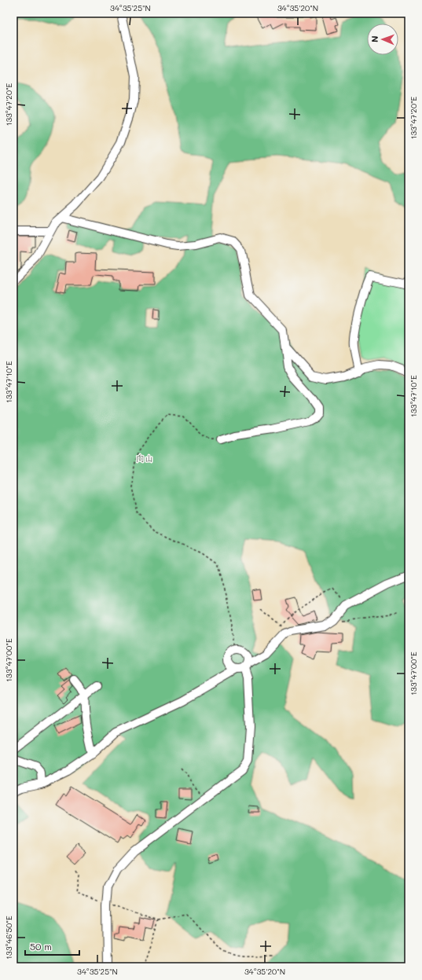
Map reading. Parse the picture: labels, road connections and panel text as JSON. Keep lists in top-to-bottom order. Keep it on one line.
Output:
{"parks":["向山"],"scale_bar":"50 m","north":"left","coordinates":["34°35'25\"N","34°35'20\"N","133°47'20\"E","133°47'10\"E","133°47'00\"E","133°46'50\"E"]}
